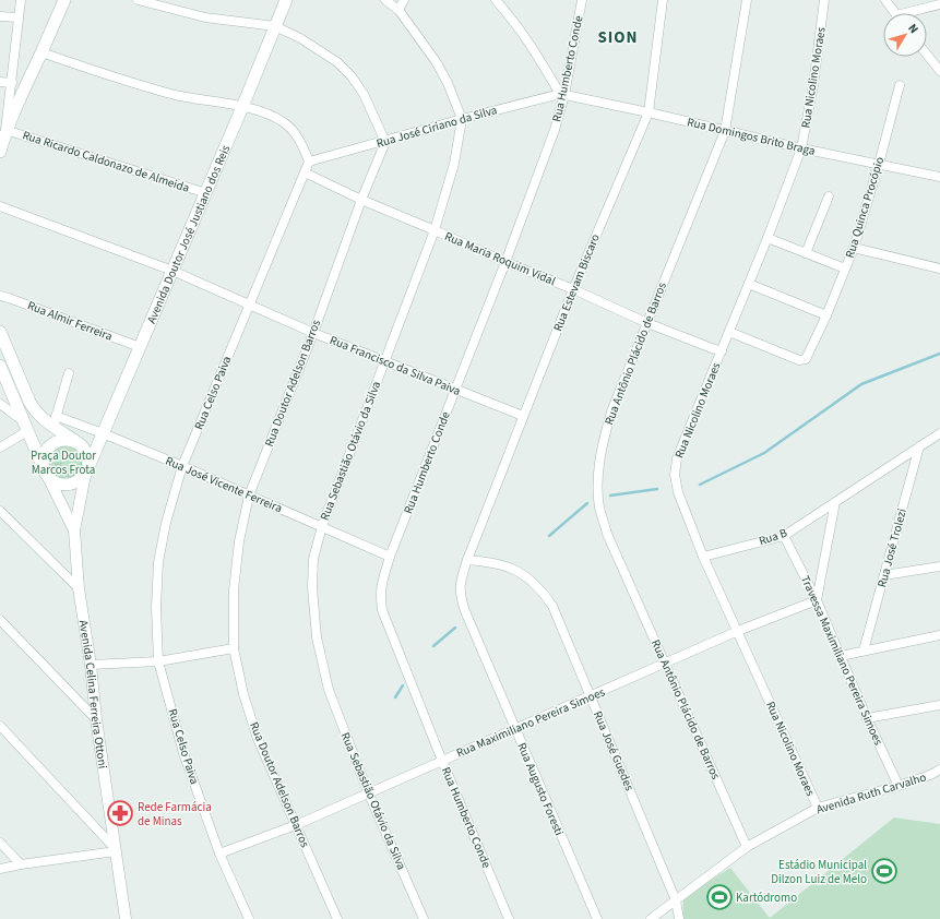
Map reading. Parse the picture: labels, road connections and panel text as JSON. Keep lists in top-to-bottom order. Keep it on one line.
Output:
{"streets":{"main road":["Avenida Doutor José Justiano dos Reis","Avenida Celina Ferreira Ottoni"],"street":["Rua Humberto Conde","Rua Nicolino Moraes","Rua José Ciriano da Silva","Rua Domingos Brito Braga","Rua Ricardo Caldonazo de Almeida","Rua Quinca Procópio","Rua Maria Roquim Vidal","Rua Estevam Biscaro","Rua Almir Ferreira","Rua Antônio Plácido de Barros","Rua Francisco da Silva Paiva","Rua Doutor Adelson Barros","Rua Celso Paiva","Rua Sebastião Otávio da Silva","Rua José Vicente Ferreira","Rua B","Rua José Trolezi","Travessa Maximiliano Pereira Simoes","Rua Maximiliano Pereira Simoes","Rua José Guedes","Rua Augusto Foresti","Avenida Ruth Carvalho"]},"crossings":[["Rua Humberto Conde","Rua José Ciriano da Silva"],["Rua Humberto Conde","Rua Domingos Brito Braga"],["Rua Humberto Conde","Rua Maria Roquim Vidal"],["Rua Humberto Conde","Rua Francisco da Silva Paiva"],["Rua Humberto Conde","Rua José Vicente Ferreira"],["Rua Humberto Conde","Rua Maximiliano Pereira Simoes"],["Rua Nicolino Moraes","Rua Domingos Brito Braga"],["Rua Nicolino Moraes","Rua Quinca Procópio"],["Rua Nicolino Moraes","Rua Maria Roquim Vidal"],["Rua Nicolino Moraes","Rua B"],["Rua Nicolino Moraes","Rua Maximiliano Pereira Simoes"],["Rua Nicolino Moraes","Avenida Ruth Carvalho"],["Rua José Ciriano da Silva","Rua Domingos Brito Braga"],["Rua José Ciriano da Silva","Rua Doutor Adelson Barros"],["Rua José Ciriano da Silva","Rua Celso Paiva"],["Rua José Ciriano da Silva","Rua Sebastião Otávio da Silva"],["Rua Domingos Brito Braga","Rua Quinca Procópio"],["Rua Domingos Brito Braga","Rua Estevam Biscaro"],["Rua Domingos Brito Braga","Rua Antônio Plácido de Barros"],["Rua Ricardo Caldonazo de Almeida","Avenida Doutor José Justiano dos Reis"],["Avenida Doutor José Justiano dos Reis","Rua Almir Ferreira"],["Avenida Doutor José Justiano dos Reis","Rua Francisco da Silva Paiva"],["Avenida Doutor José Justiano dos Reis","Rua José Vicente Ferreira"],["Avenida Doutor José Justiano dos Reis","Avenida Celina Ferreira Ottoni"],["Rua Maria Roquim Vidal","Rua Estevam Biscaro"],["Rua Maria Roquim Vidal","Rua Antônio Plácido de Barros"],["Rua Maria Roquim Vidal","Rua Doutor Adelson Barros"],["Rua Maria Roquim Vidal","Rua Celso Paiva"],["Rua Maria Roquim Vidal","Rua Sebastião Otávio da Silva"],["Rua Estevam Biscaro","Rua Francisco da Silva Paiva"],["Rua Estevam Biscaro","Rua José Guedes"],["Rua Estevam Biscaro","Rua Augusto Foresti"],["Rua Antônio Plácido de Barros","Rua Maximiliano Pereira Simoes"],["Rua Antônio Plácido de Barros","Avenida Ruth Carvalho"],["Rua Francisco da Silva Paiva","Rua Doutor Adelson Barros"],["Rua Francisco da Silva Paiva","Rua Celso Paiva"],["Rua Francisco da Silva Paiva","Rua Sebastião Otávio da Silva"],["Rua Doutor Adelson Barros","Rua José Vicente Ferreira"],["Rua Doutor Adelson Barros","Rua Maximiliano Pereira Simoes"],["Rua Celso Paiva","Rua José Vicente Ferreira"],["Rua Celso Paiva","Rua Maximiliano Pereira Simoes"],["Rua Sebastião Otávio da Silva","Rua José Vicente Ferreira"],["Rua Sebastião Otávio da Silva","Rua Maximiliano Pereira Simoes"],["Rua B","Rua José Trolezi"],["Rua B","Travessa Maximiliano Pereira Simoes"],["Travessa Maximiliano Pereira Simoes","Rua Maximiliano Pereira Simoes"],["Travessa Maximiliano Pereira Simoes","Avenida Ruth Carvalho"],["Rua Maximiliano Pereira Simoes","Rua José Guedes"],["Rua Maximiliano Pereira Simoes","Rua Augusto Foresti"],["Rua José Guedes","Rua Augusto Foresti"],["Rua José Guedes","Avenida Ruth Carvalho"]],"districts":["SION"],"parks":["Praça Doutor Marcos Frota"],"places":{"pharmacy":["Rede Farmácia de Minas"],"sports":["Estádio Municipal Dilzon Luiz de Melo","Kartódromo"]},"north":"top right"}
